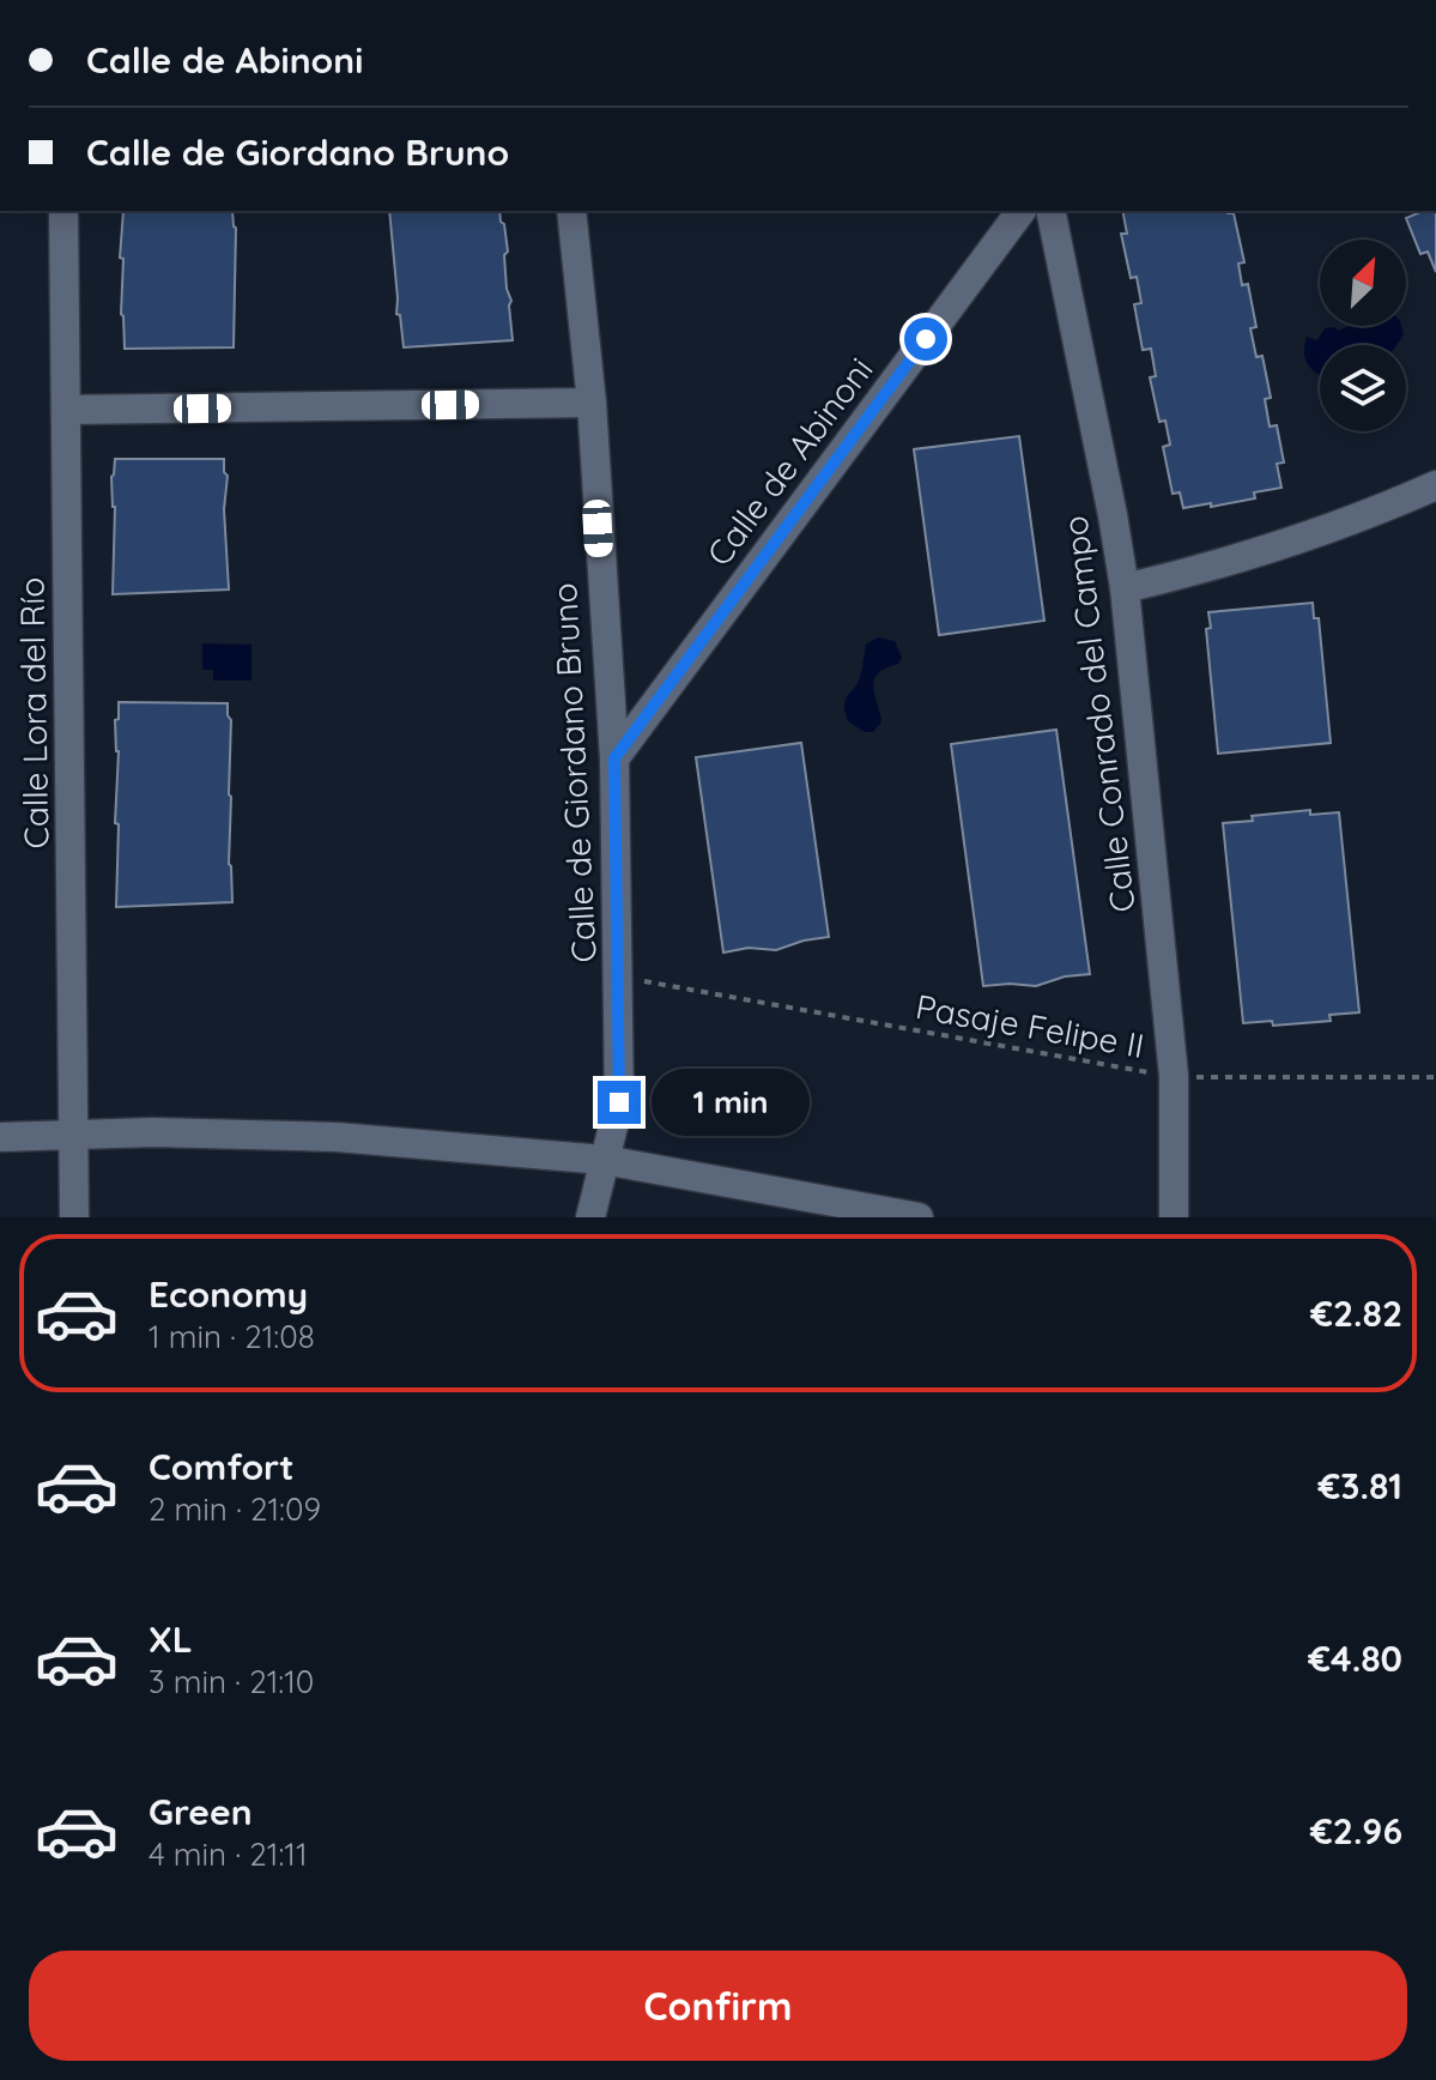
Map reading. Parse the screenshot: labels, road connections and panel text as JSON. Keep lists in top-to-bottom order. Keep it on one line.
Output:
{"streets":{"street":["Calle de Abinoni","Calle Lora del Río","Calle Conrado del Campo","Calle de Giordano Bruno"],"path":["Pasaje Felipe II"]},"crossings":[["Calle de Abinoni","Calle de Giordano Bruno"],["Calle Conrado del Campo","Pasaje Felipe II"],["Calle de Giordano Bruno","Pasaje Felipe II"]],"north":"top right","page":{"banner":["Calle de Abinoni","Calle de Giordano Bruno"],"bubble":"1 min","list":[{"name":"Economy","note":"1 min · 21:08","value":"€2.82"},{"name":"Comfort","note":"2 min · 21:09","value":"€3.81"},{"name":"XL","note":"3 min · 21:10","value":"€4.80"},{"name":"Green","note":"4 min · 21:11","value":"€2.96"}],"buttons":"Confirm"}}
